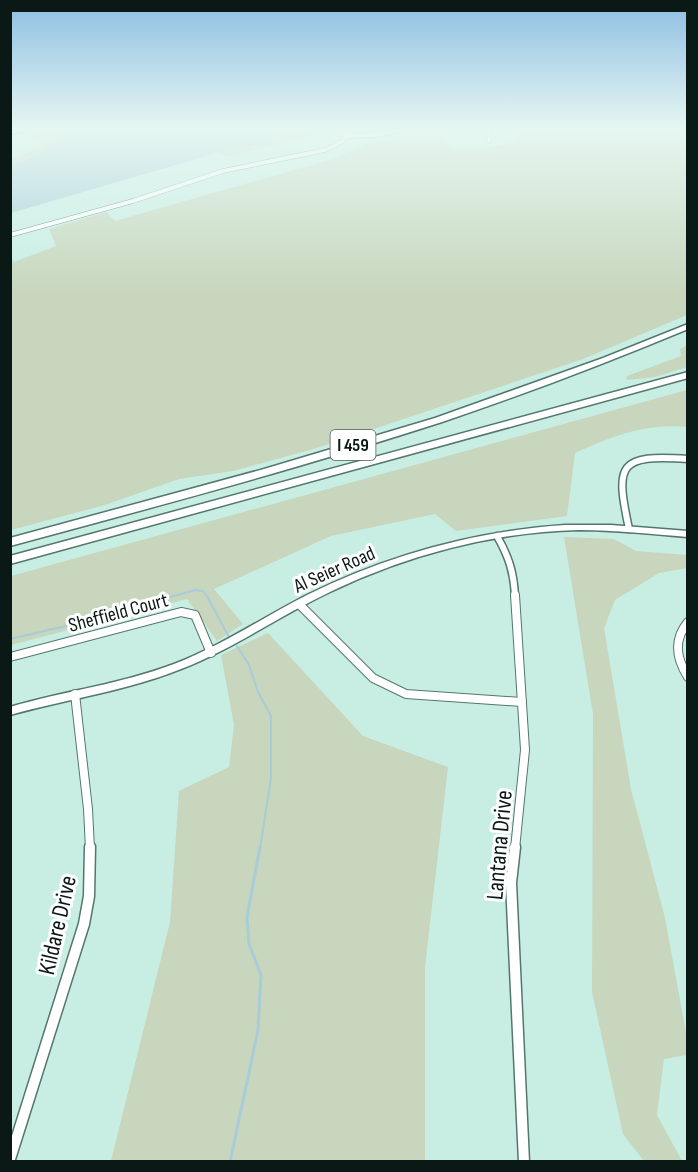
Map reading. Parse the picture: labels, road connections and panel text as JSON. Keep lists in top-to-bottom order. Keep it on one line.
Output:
{"streets":{"highway":["I 459"],"street":["Al Seier Road","Sheffield Court","Lantana Drive","Kildare Drive"]},"crossings":[["Al Seier Road","Sheffield Court"],["Al Seier Road","Lantana Drive"],["Al Seier Road","Kildare Drive"]]}
